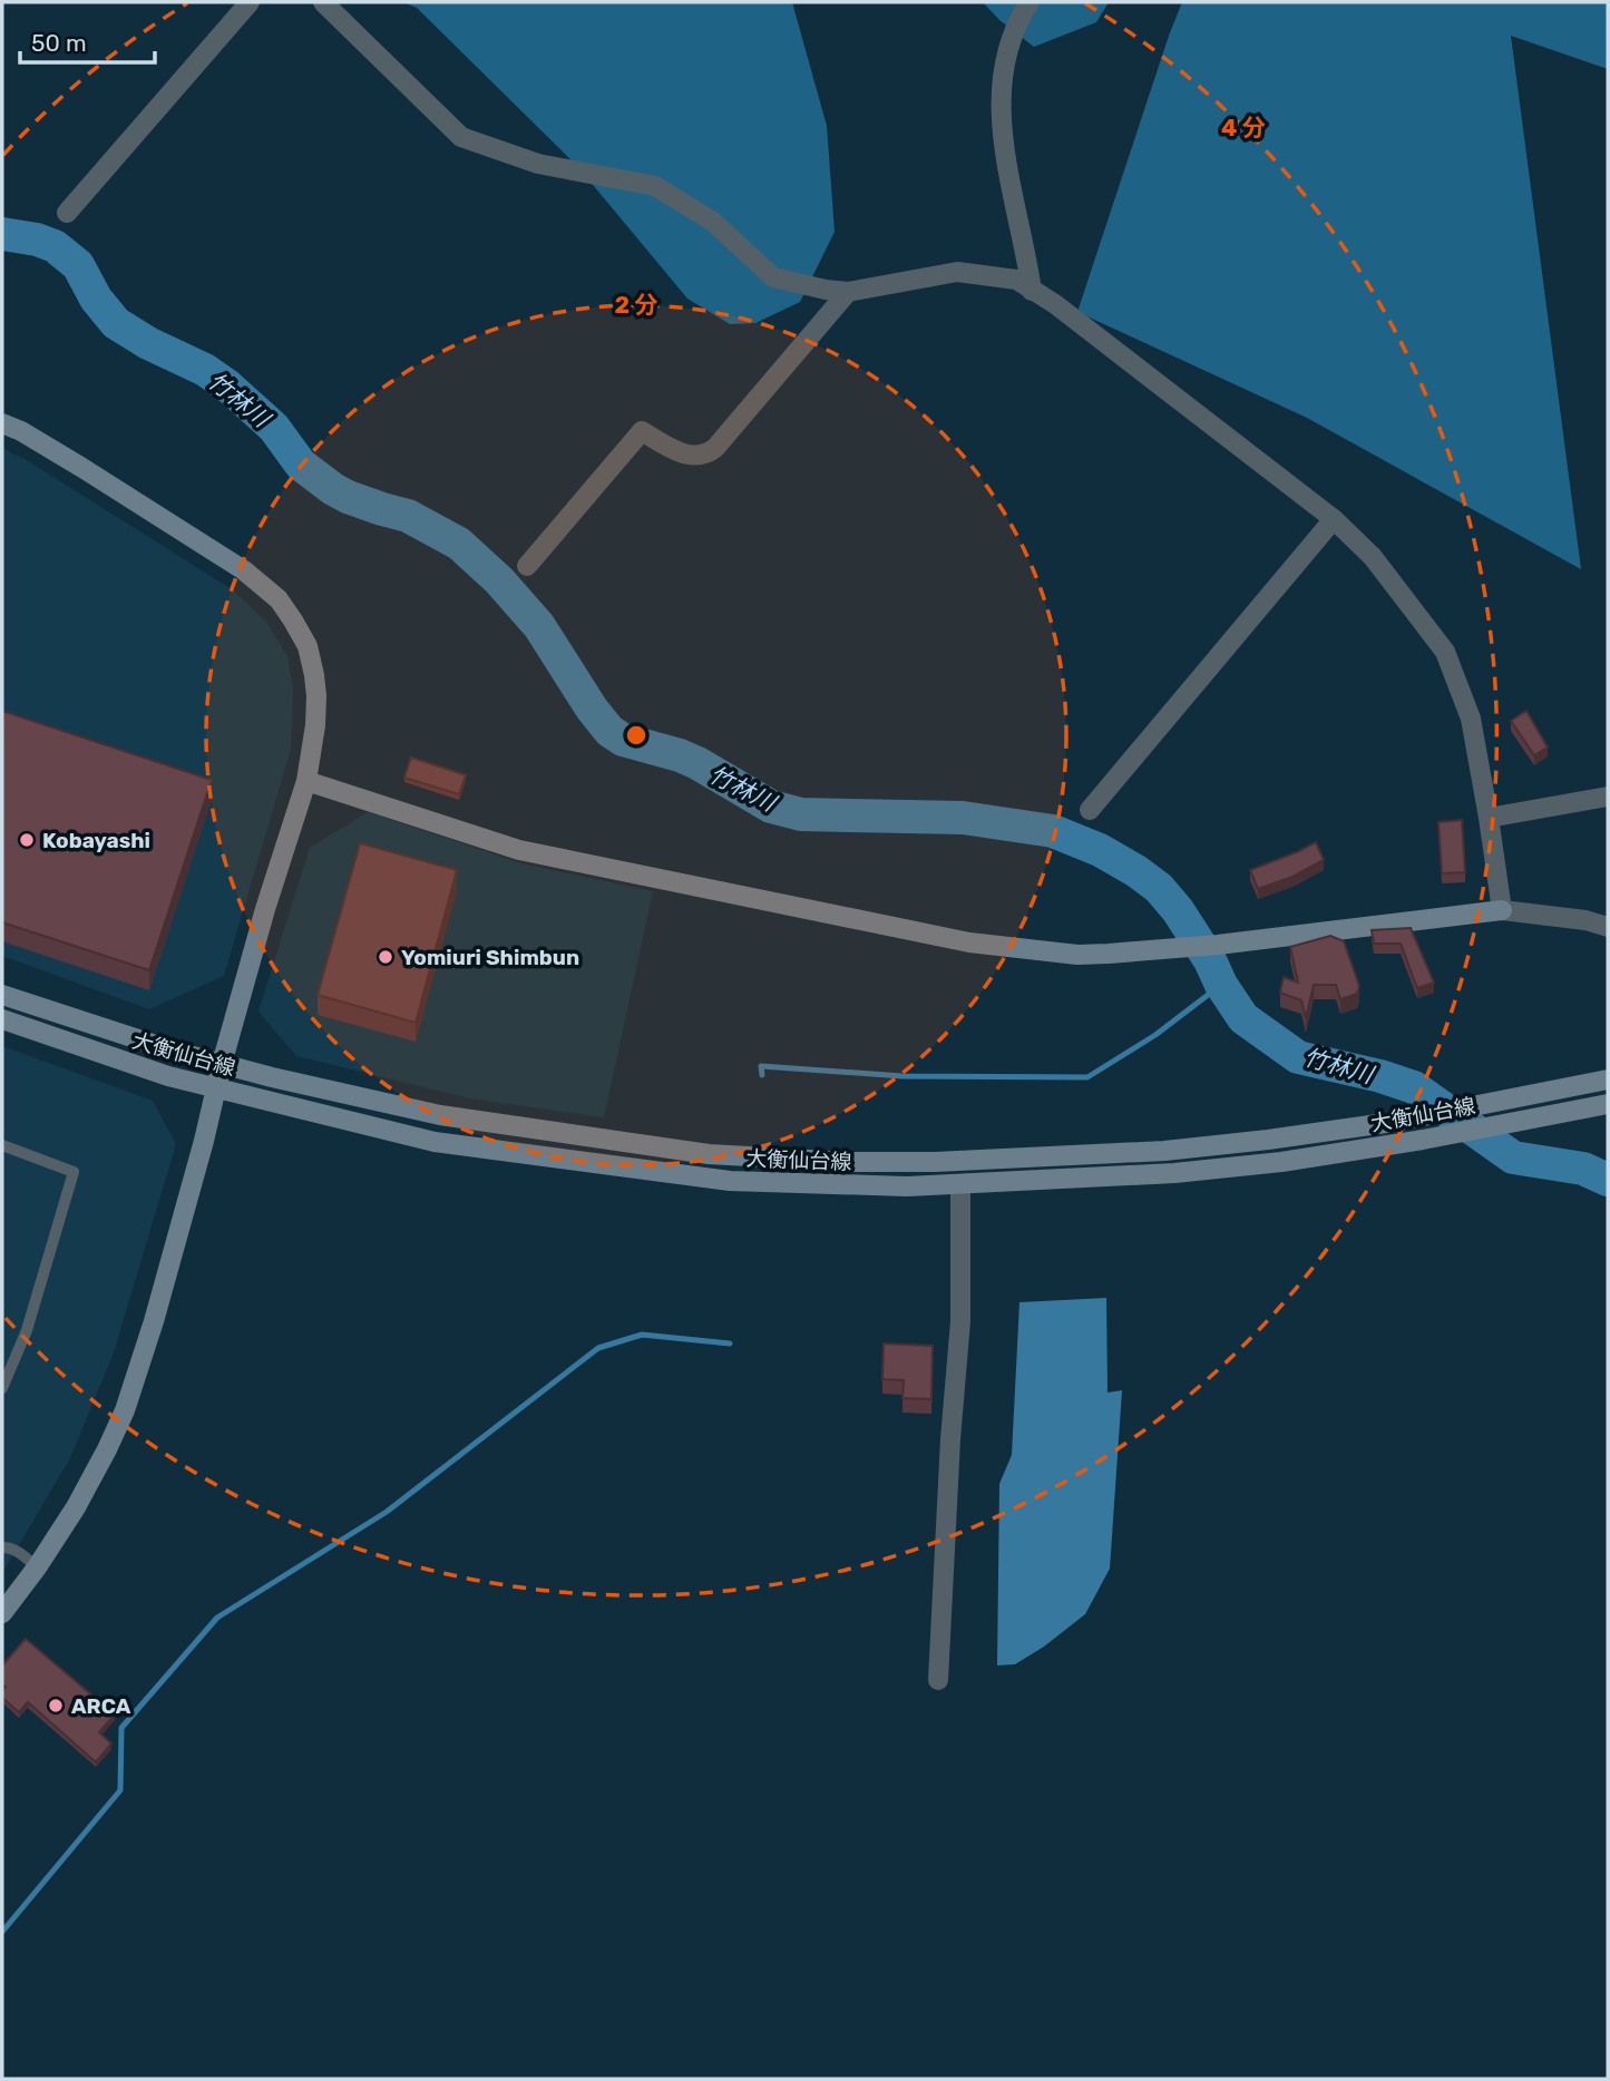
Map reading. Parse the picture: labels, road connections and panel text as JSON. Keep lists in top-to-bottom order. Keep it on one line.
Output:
{"streets":{"main road":["大衡仙台線"]},"water":["竹林川"],"places":["Kobayashi","Yomiuri Shimbun","ARCA"],"scale_bar":"50 m","rings":["4 分","2 分"]}
